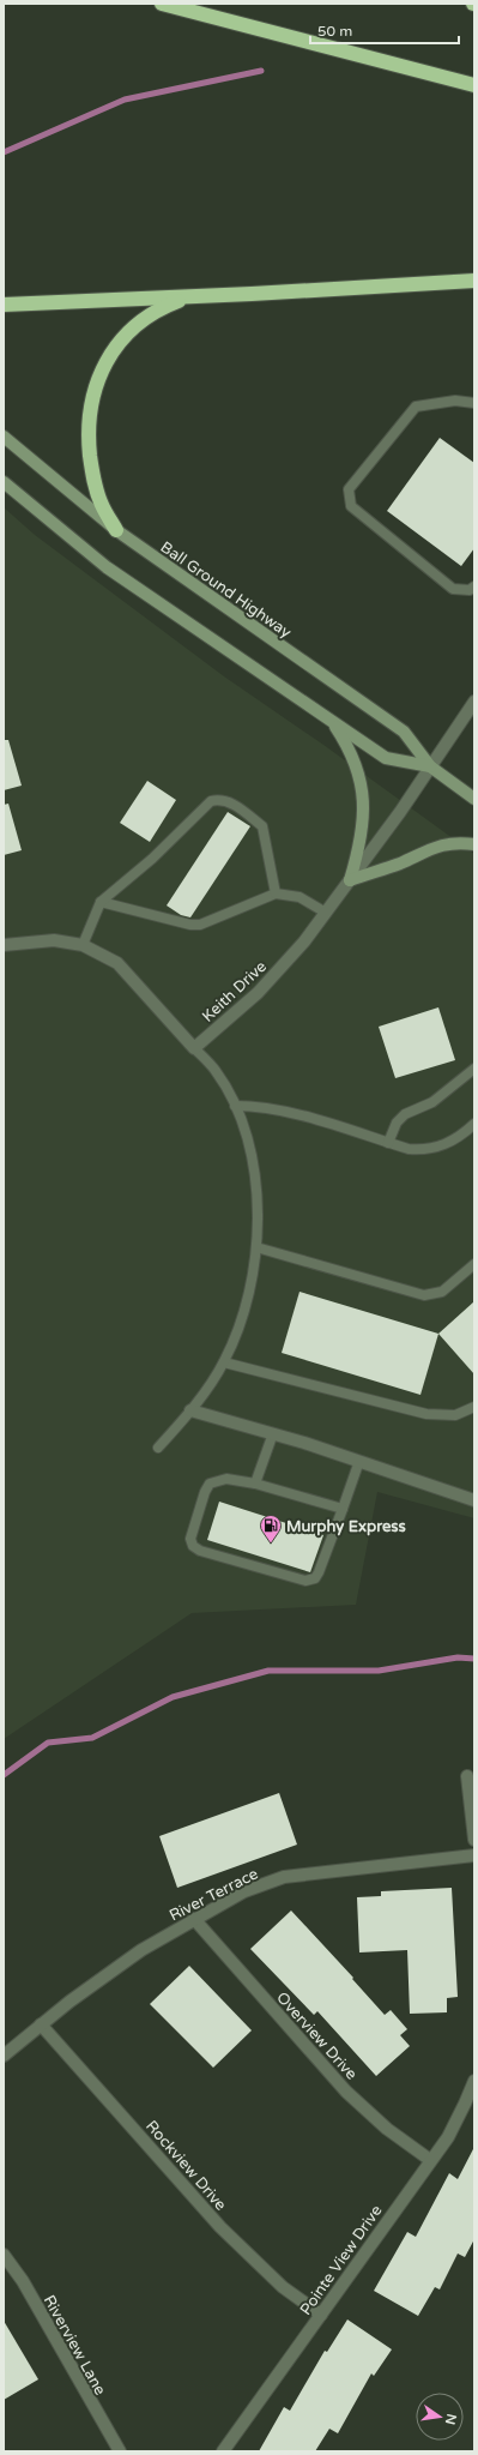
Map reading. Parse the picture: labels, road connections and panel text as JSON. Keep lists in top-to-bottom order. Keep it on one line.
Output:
{"streets":{"main road":["Ball Ground Highway"],"street":["Keith Drive","River Terrace","Overview Drive","Rockview Drive","Pointe View Drive","Riverview Lane"]},"crossings":[["Ball Ground Highway","Keith Drive"],["River Terrace","Overview Drive"],["River Terrace","Rockview Drive"],["Overview Drive","Pointe View Drive"],["Rockview Drive","Pointe View Drive"]],"places":{"fuel station":["Murphy Express"]},"scale_bar":"50 m","north":"right"}
